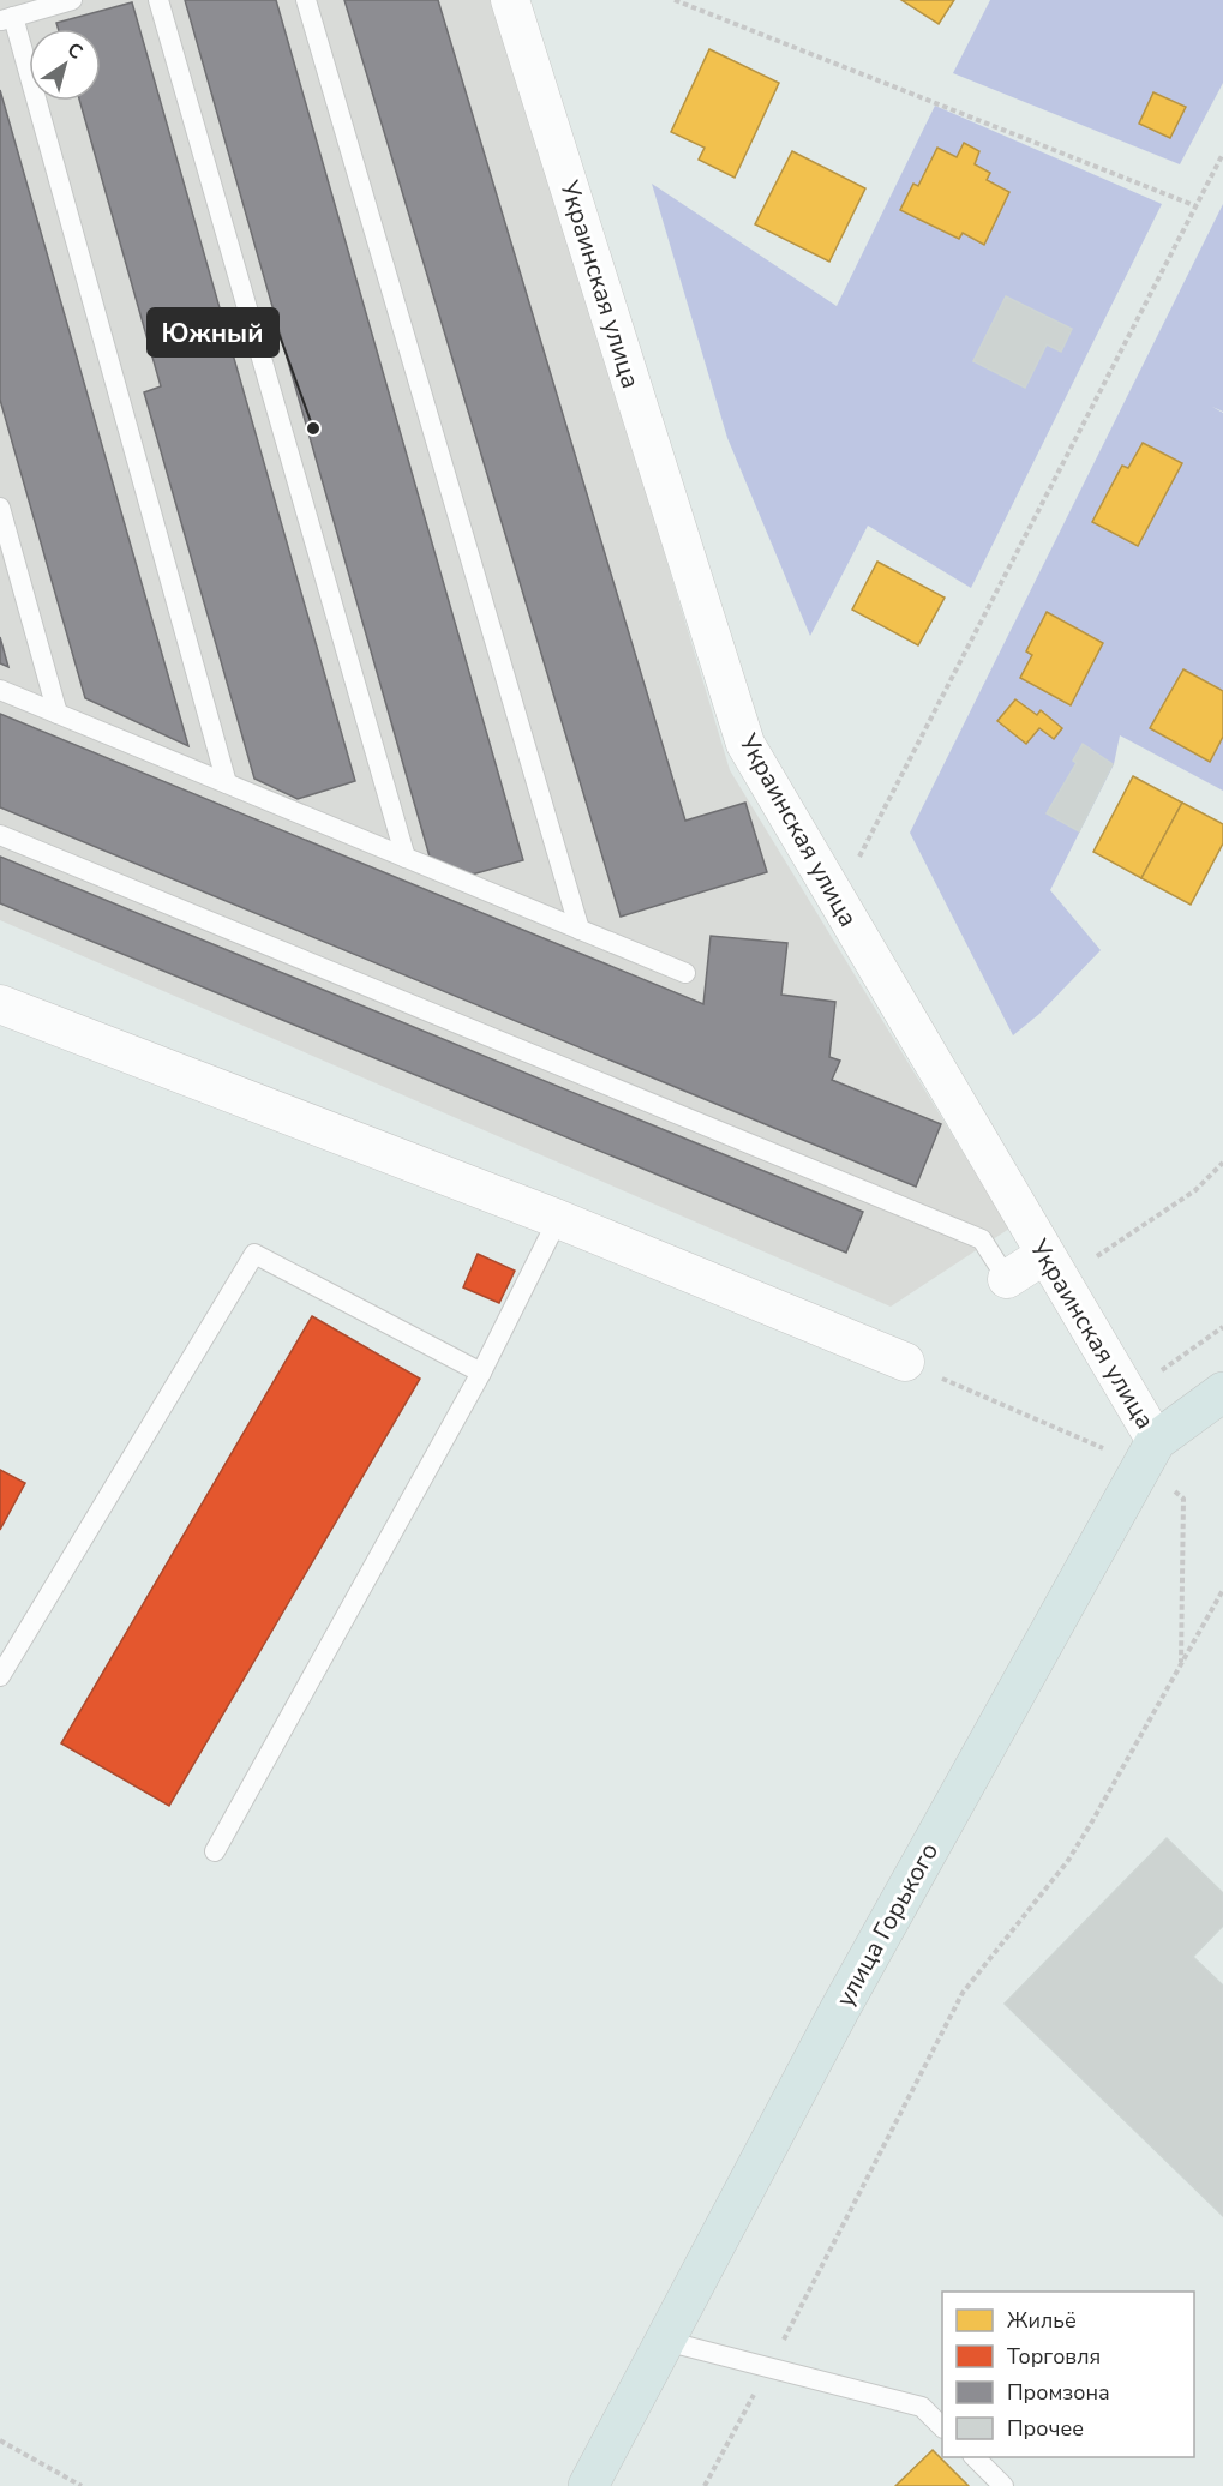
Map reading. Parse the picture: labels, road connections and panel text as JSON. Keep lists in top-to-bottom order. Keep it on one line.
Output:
{"streets":{"main road":["улица Горького"],"street":["Украинская улица"]},"crossings":[["Украинская улица","улица Горького"]],"places":["Южный"],"legend":["Жильё","Торговля","Промзона","Прочее"],"north":"top right"}
